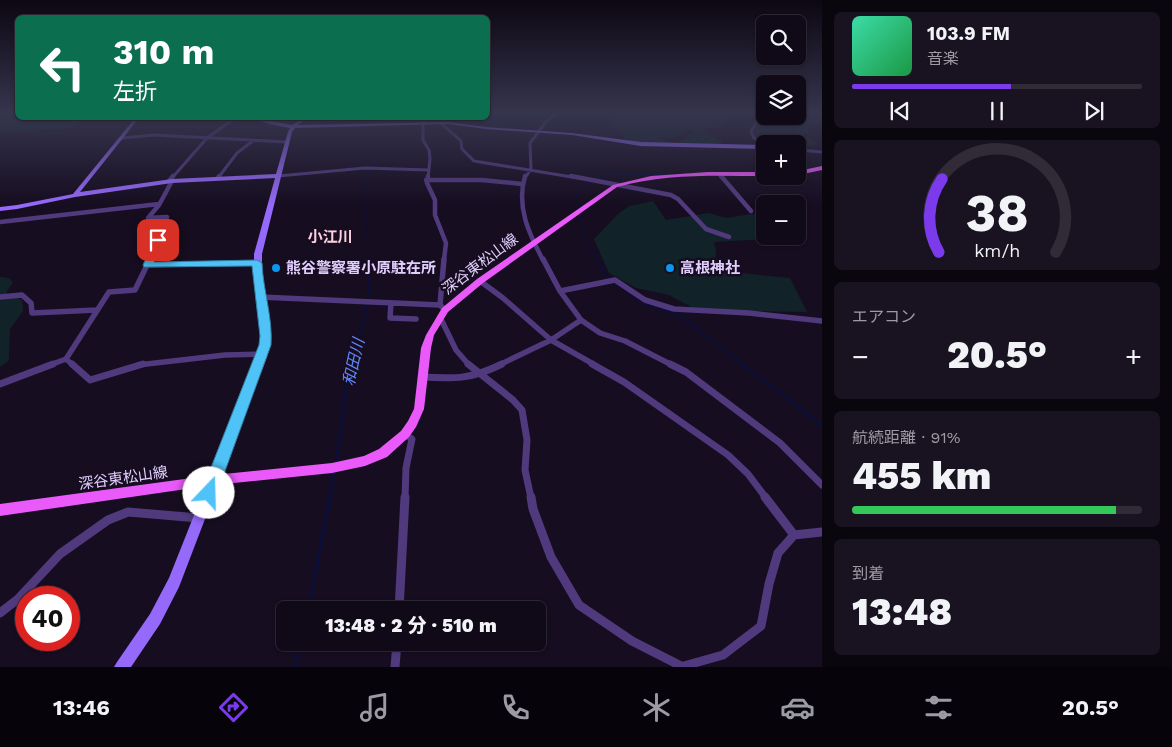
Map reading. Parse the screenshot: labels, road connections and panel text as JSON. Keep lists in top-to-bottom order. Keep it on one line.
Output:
{"streets":{"main road":["深谷東松山線"]},"districts":["小江川"],"water":["和田川"],"places":["熊谷警察署小原駐在所","高根神社"],"page":{"map_buttons":["+","−"],"turn":["310 m","左折"],"song":["103.9 FM","音楽"],"tile":["エアコン",["航続距離 · 91%","455 km"],["到着","13:48"]],"heat":["−","20.5°","+"],"limit":"40","trip":"13:48 · 2 分 · 510 m","tabs":["13:46","20.5°"],"gauge":["38","km/h"]}}
